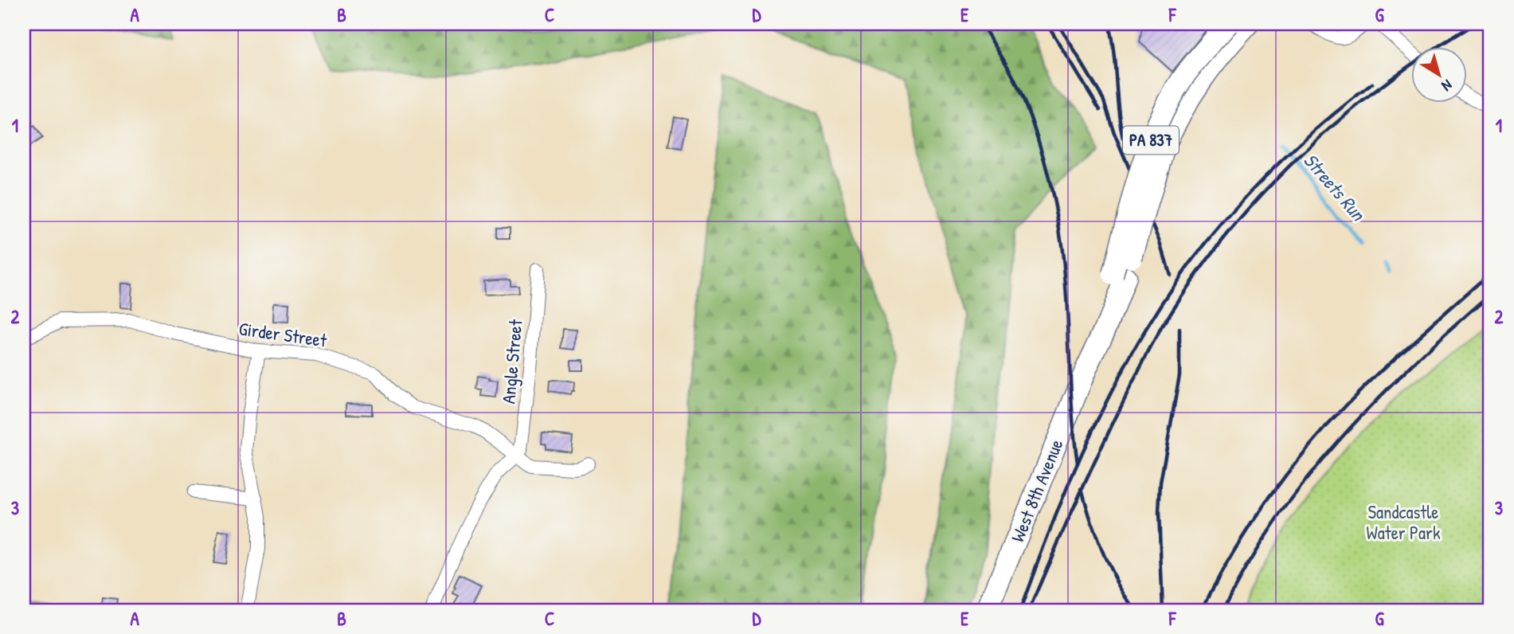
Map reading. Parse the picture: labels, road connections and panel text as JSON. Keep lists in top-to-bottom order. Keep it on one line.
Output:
{"streets":{"main road":["PA 837","West 8th Avenue"],"street":["Girder Street","Angle Street"]},"crossings":[["PA 837","West 8th Avenue"],["Girder Street","Angle Street"]],"water":["Streets Run"],"parks":["Sandcastle Water Park"],"north":"bottom right","grid":{"columns":["A","B","C","D","E","F","G"],"rows":["1","2","3"]}}
